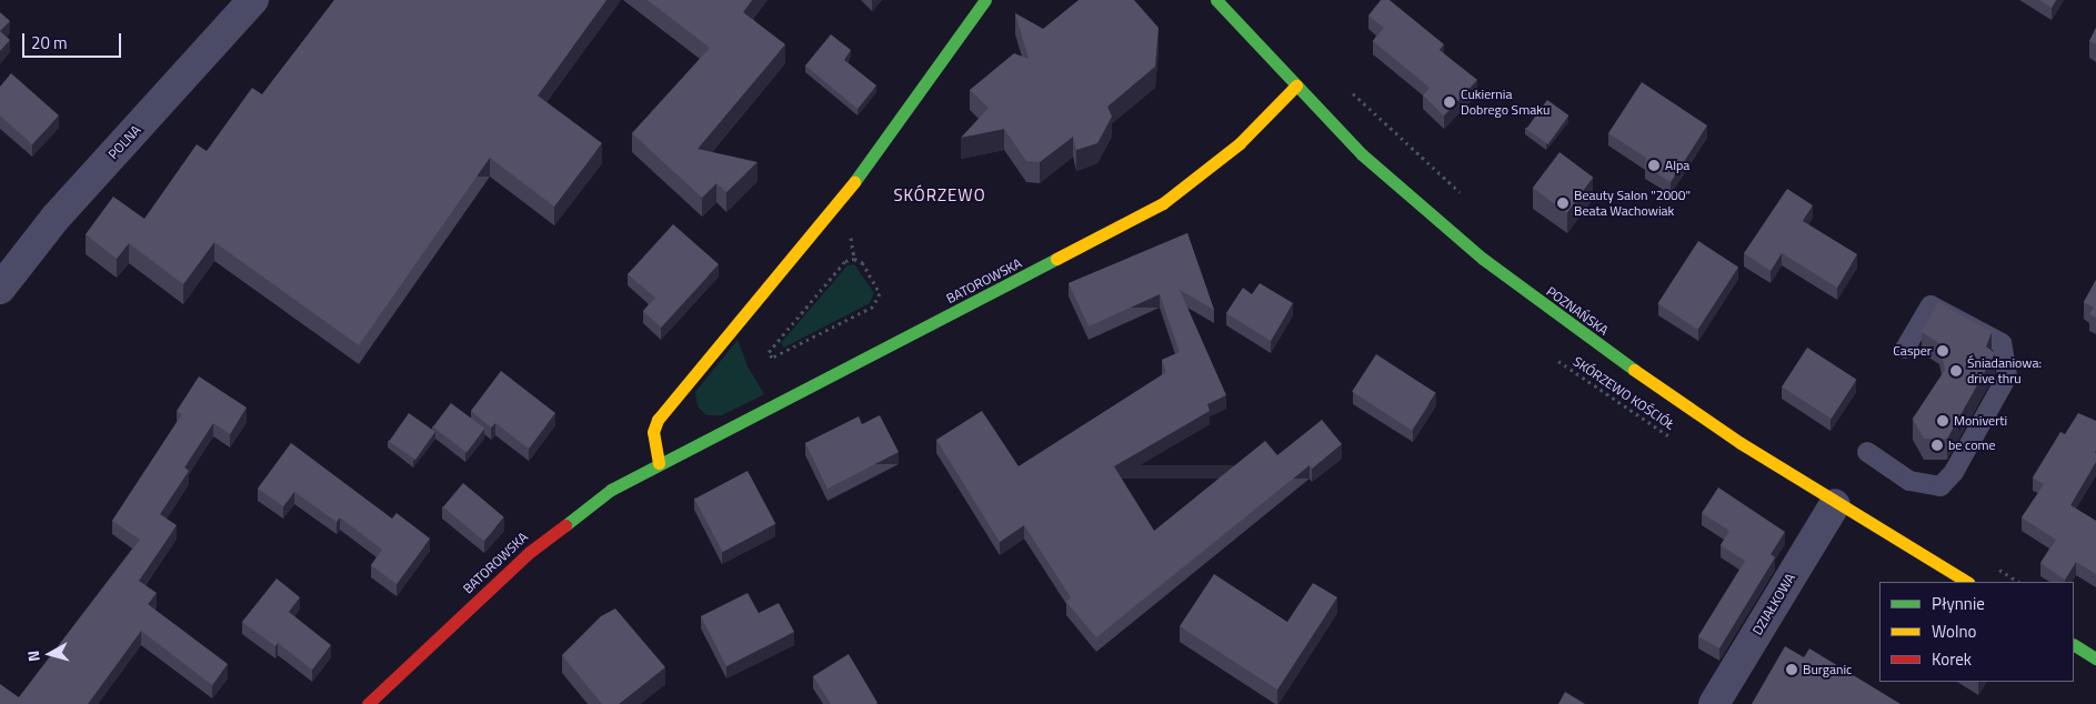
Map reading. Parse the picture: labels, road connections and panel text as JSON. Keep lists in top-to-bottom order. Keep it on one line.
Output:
{"streets":{"street":["POLNA","BATOROWSKA","POZNAŃSKA","DZIAŁKOWA"],"path":["SKÓRZEWO KOŚCIÓŁ"]},"crossings":[["BATOROWSKA","POZNAŃSKA"],["POZNAŃSKA","DZIAŁKOWA"]],"districts":["SKÓRZEWO"],"places":["Cukiernia Dobrego Smaku","Alpa","Beauty Salon \"2000\" Beata Wachowiak","Casper","Śniadaniowa: drive thru","Moniverti","be come","Burganic"],"legend":["Płynnie","Wolno","Korek"],"scale_bar":"20 m","north":"left"}
